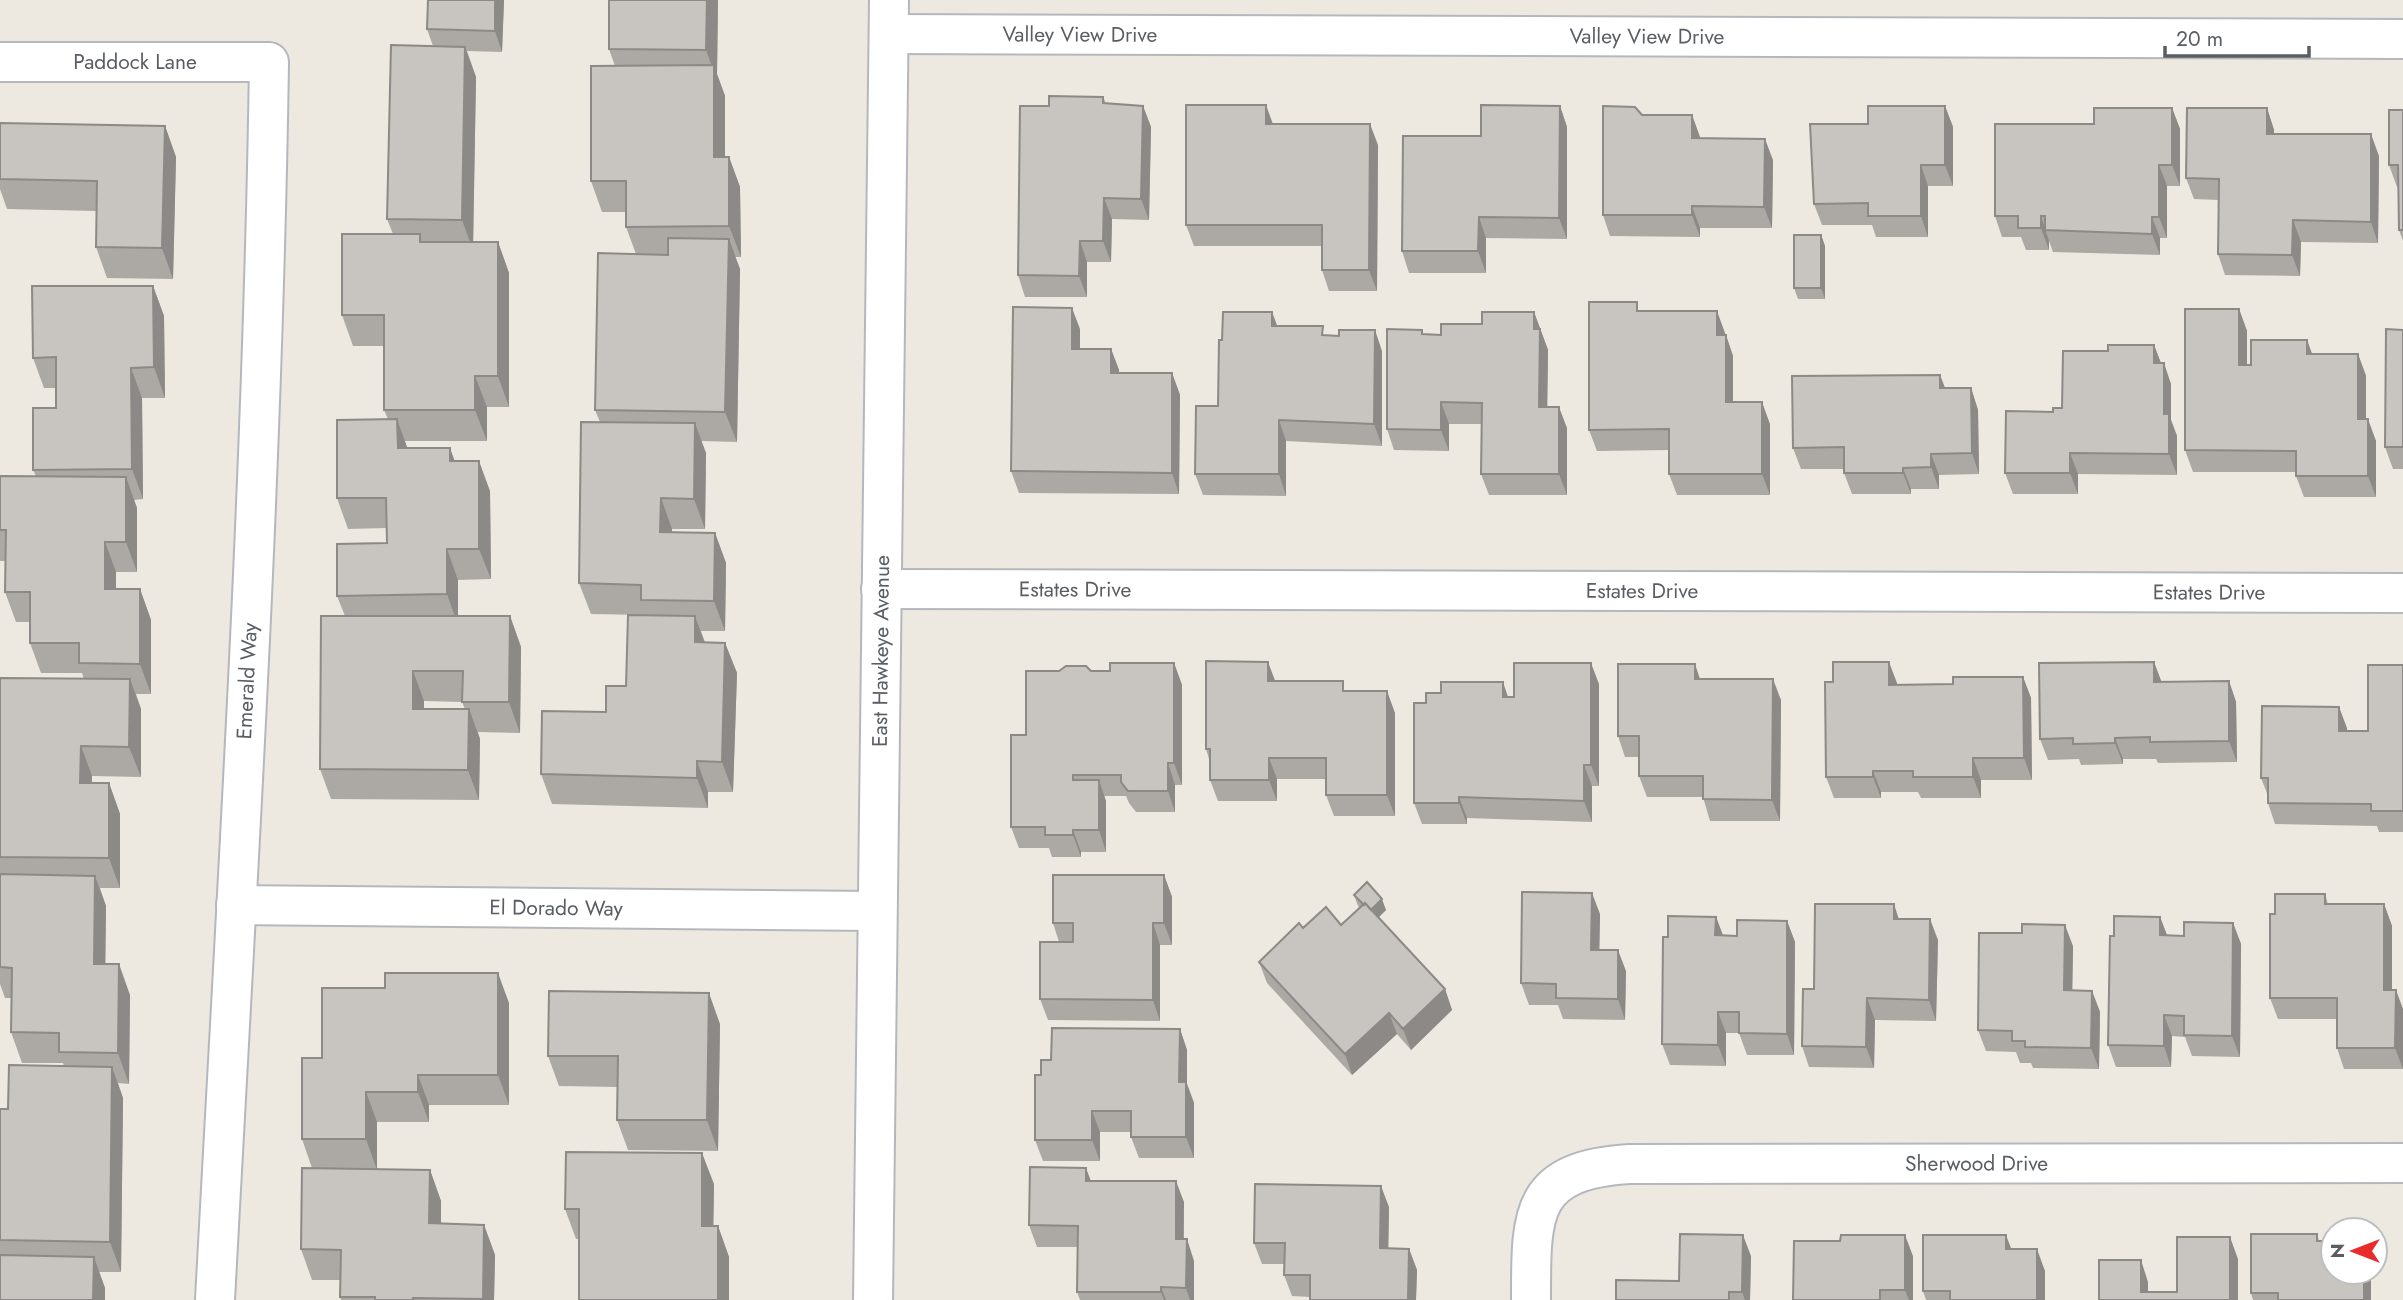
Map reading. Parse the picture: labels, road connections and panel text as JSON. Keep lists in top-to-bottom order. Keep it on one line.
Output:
{"streets":{"street":["Valley View Drive","Paddock Lane","Estates Drive","East Hawkeye Avenue","Emerald Way","El Dorado Way","Sherwood Drive"]},"crossings":[["Valley View Drive","East Hawkeye Avenue"],["Paddock Lane","Emerald Way"],["Estates Drive","East Hawkeye Avenue"],["East Hawkeye Avenue","El Dorado Way"],["Emerald Way","El Dorado Way"]],"scale_bar":"20 m","north":"left"}
